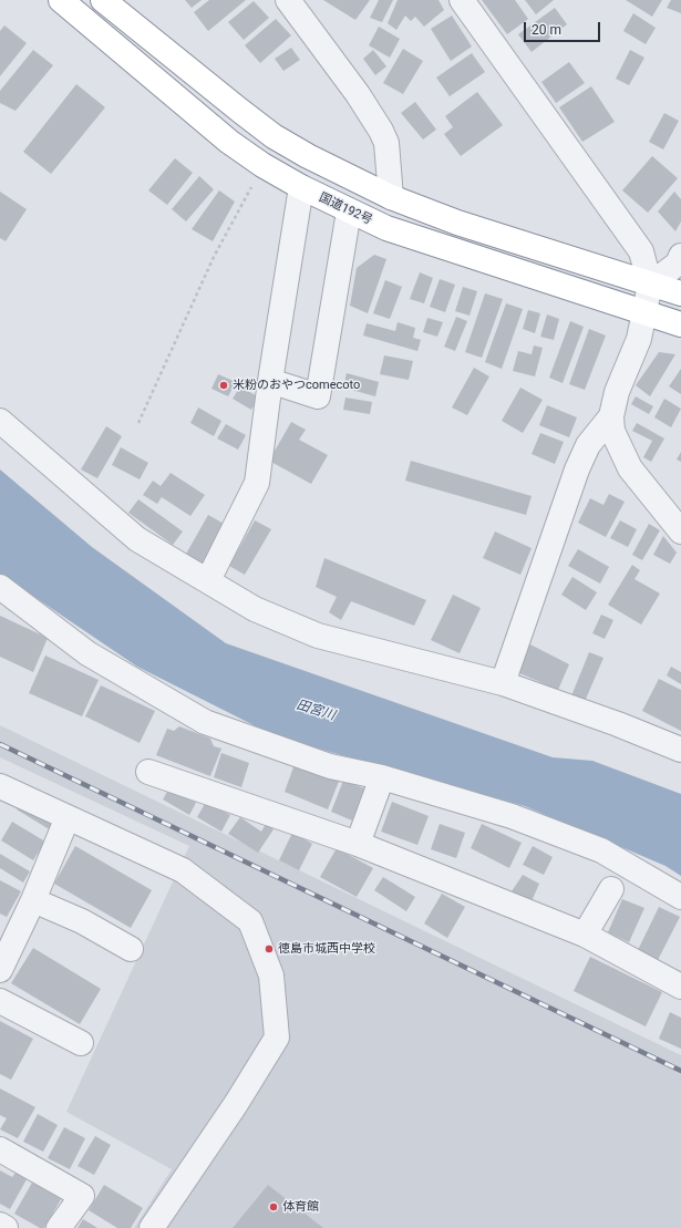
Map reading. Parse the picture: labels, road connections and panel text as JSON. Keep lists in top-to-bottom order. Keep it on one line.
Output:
{"streets":{"highway":["国道192号"]},"water":["田宮川"],"places":["米粉のおやつcomecoto","徳島市城西中学校","体育館"],"scale_bar":"20 m"}
